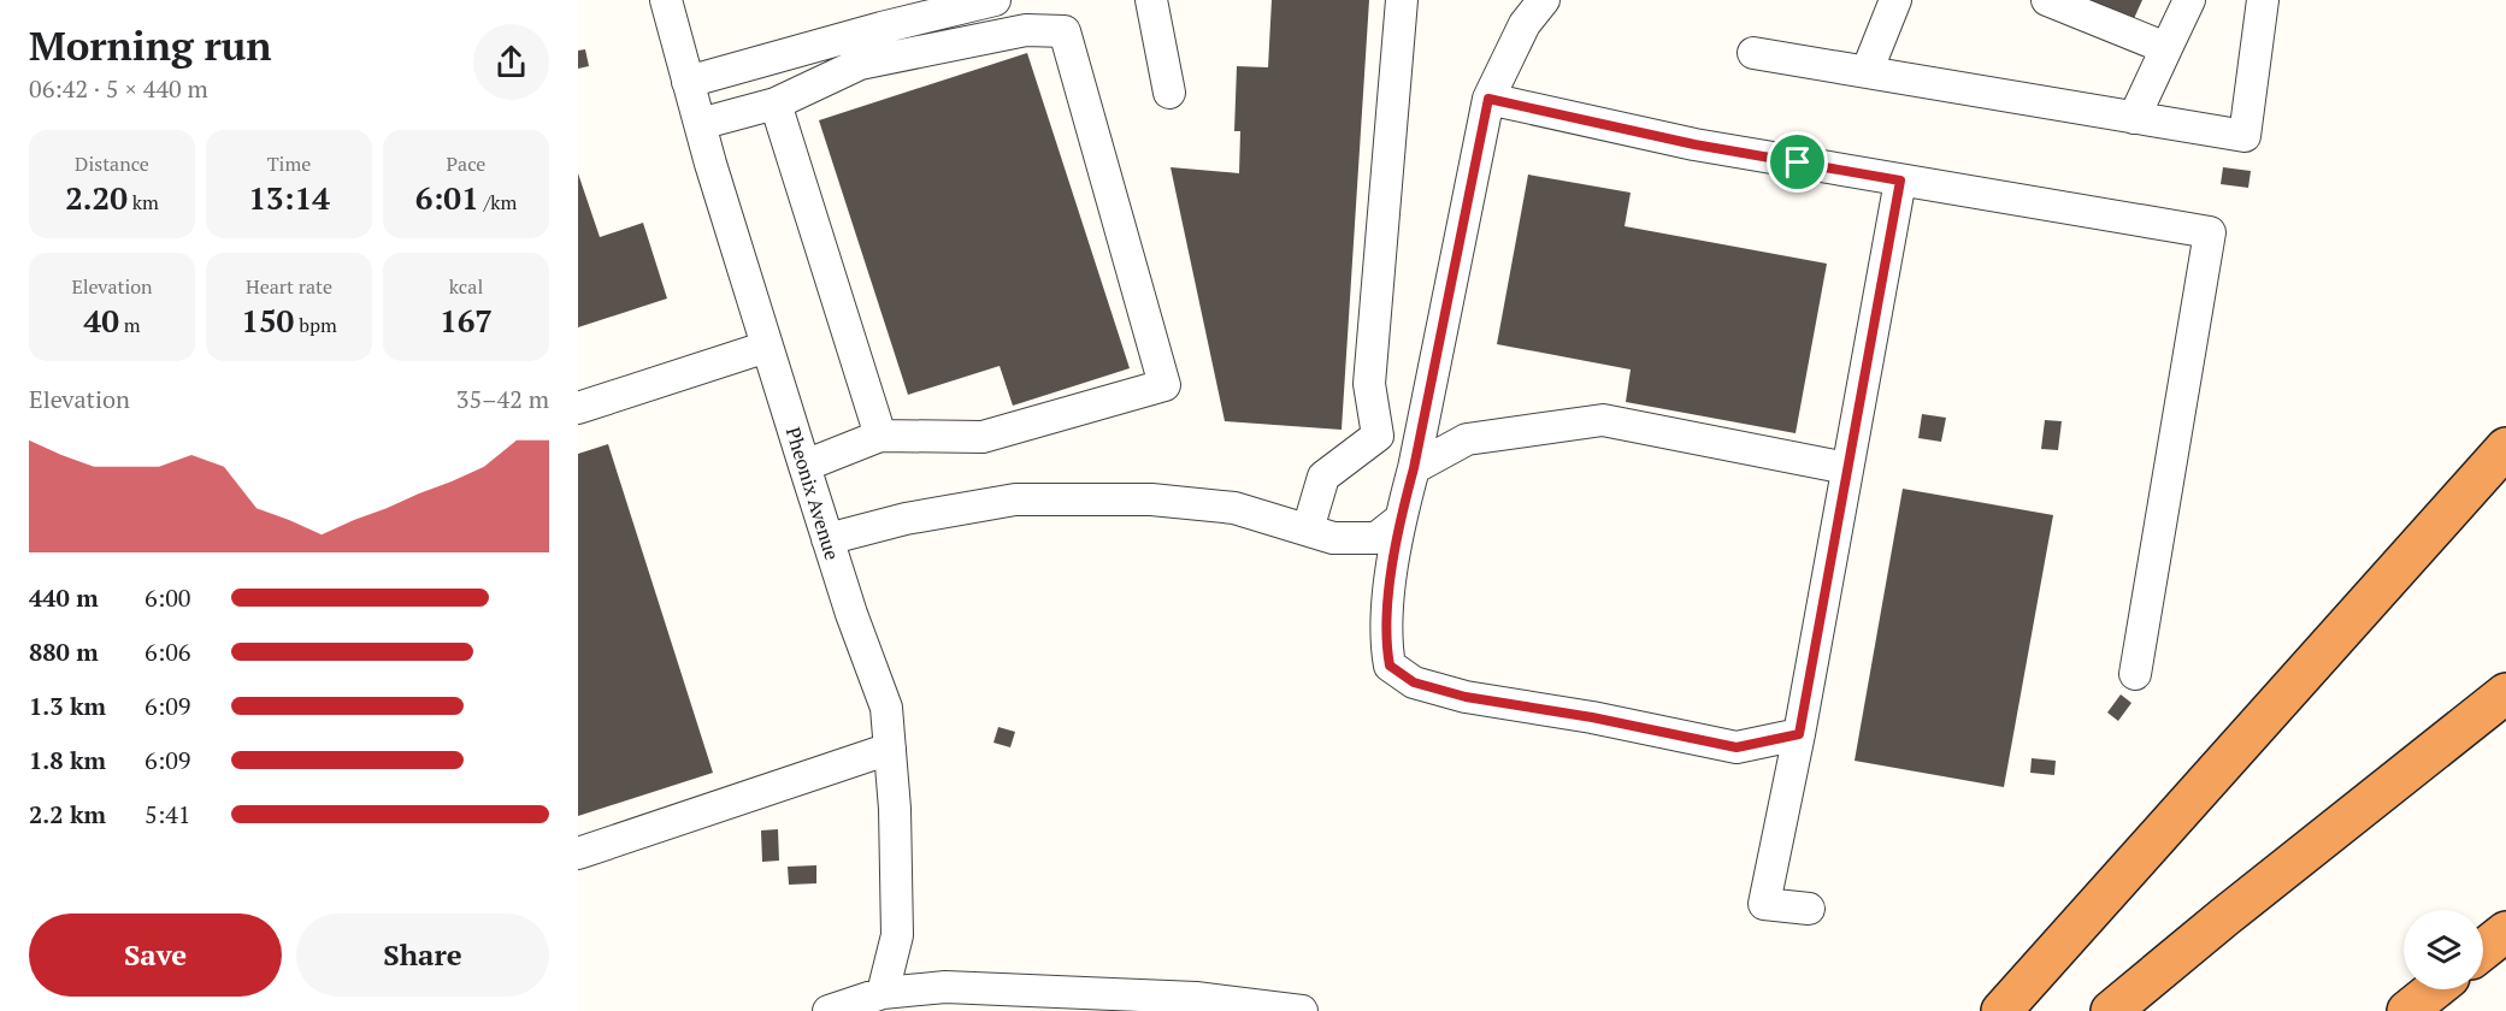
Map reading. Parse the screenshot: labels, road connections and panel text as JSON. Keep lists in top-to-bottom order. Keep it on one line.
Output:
{"streets":{"street":["Pheonix Avenue"]},"page":{"heading":["Morning run","06:42 · 5 × 440 m"],"stats":[["Distance","2.20 km"],["Time","13:14"],["Pace","6:01 /km"],["Elevation","40 m"],["Heart rate","150 bpm"],["kcal","167"]],"chart":["Elevation","35–42 m"],"list":[{"name":"440 m","note":"6:00"},{"name":"880 m","note":"6:06"},{"name":"1.3 km","note":"6:09"},{"name":"1.8 km","note":"6:09"},{"name":"2.2 km","note":"5:41"}],"buttons":["Save","Share"]}}
